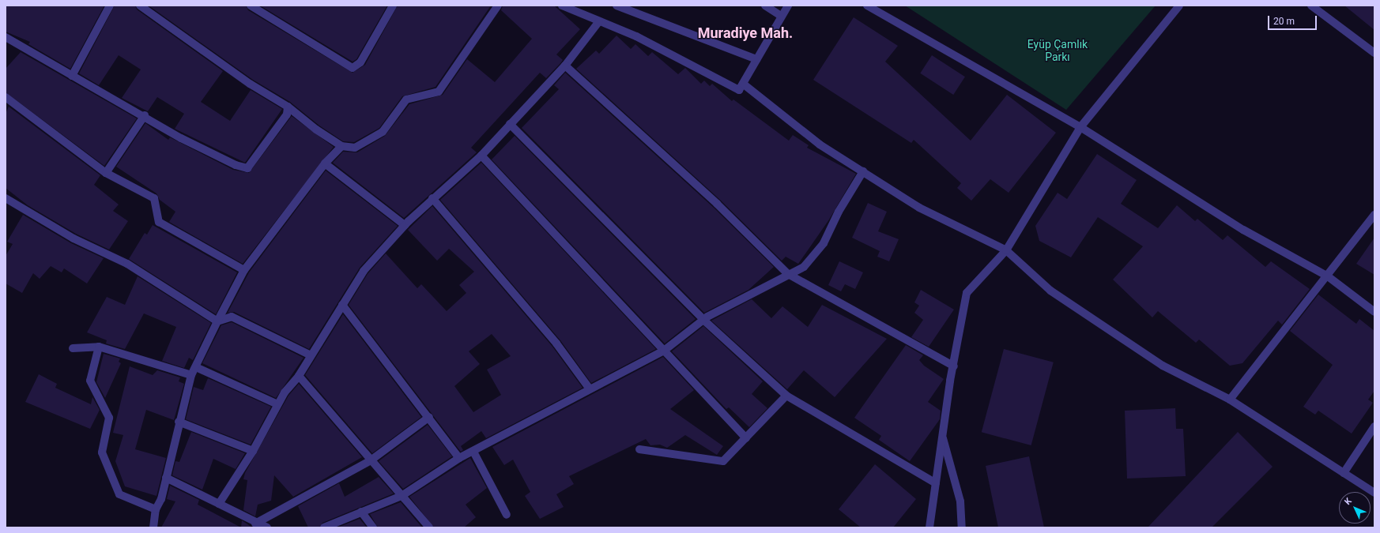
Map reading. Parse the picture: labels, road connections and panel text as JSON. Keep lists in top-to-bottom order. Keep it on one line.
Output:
{"districts":["Muradiye Mah."],"parks":["Eyüp Çamlık Parkı"],"scale_bar":"20 m","north":"top left"}
